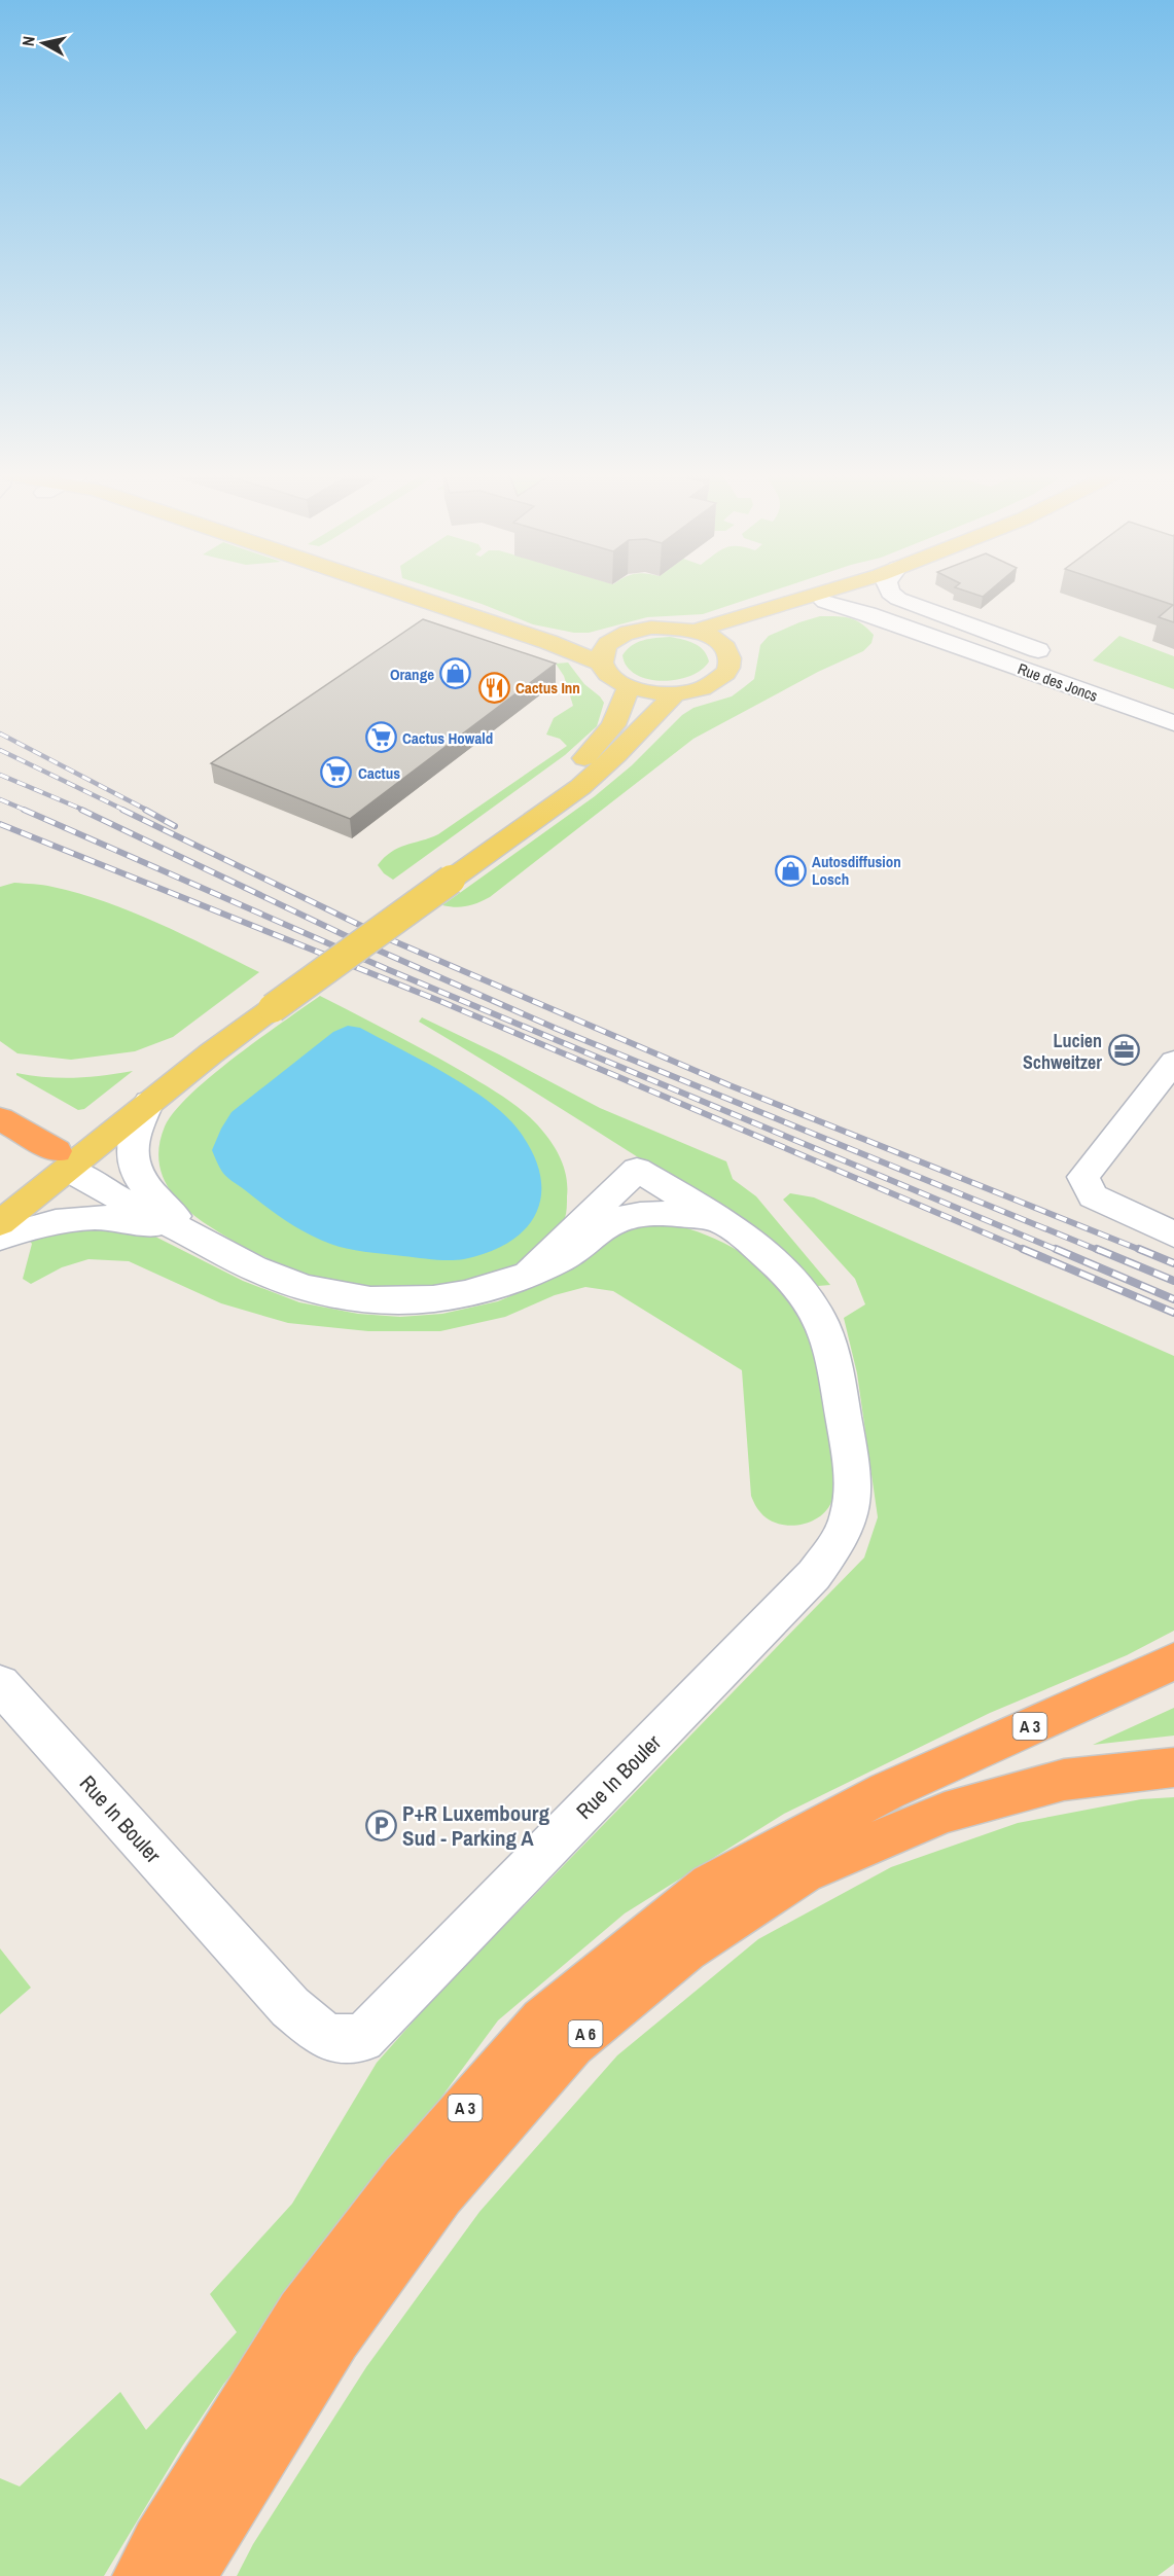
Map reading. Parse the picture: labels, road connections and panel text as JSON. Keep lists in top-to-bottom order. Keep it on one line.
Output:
{"streets":{"highway":["A 3","A 6"],"street":["Rue des Joncs","Rue In Bouler"]},"crossings":[["A 3","A 6"]],"places":{"shop":["Orange","Autosdiffusion Losch"],"restaurant":["Cactus Inn"],"supermarket":["Cactus Howald","Cactus"],"office":["Lucien Schweitzer"],"parking":["P+R Luxembourg Sud - Parking A"]},"north":"left"}
